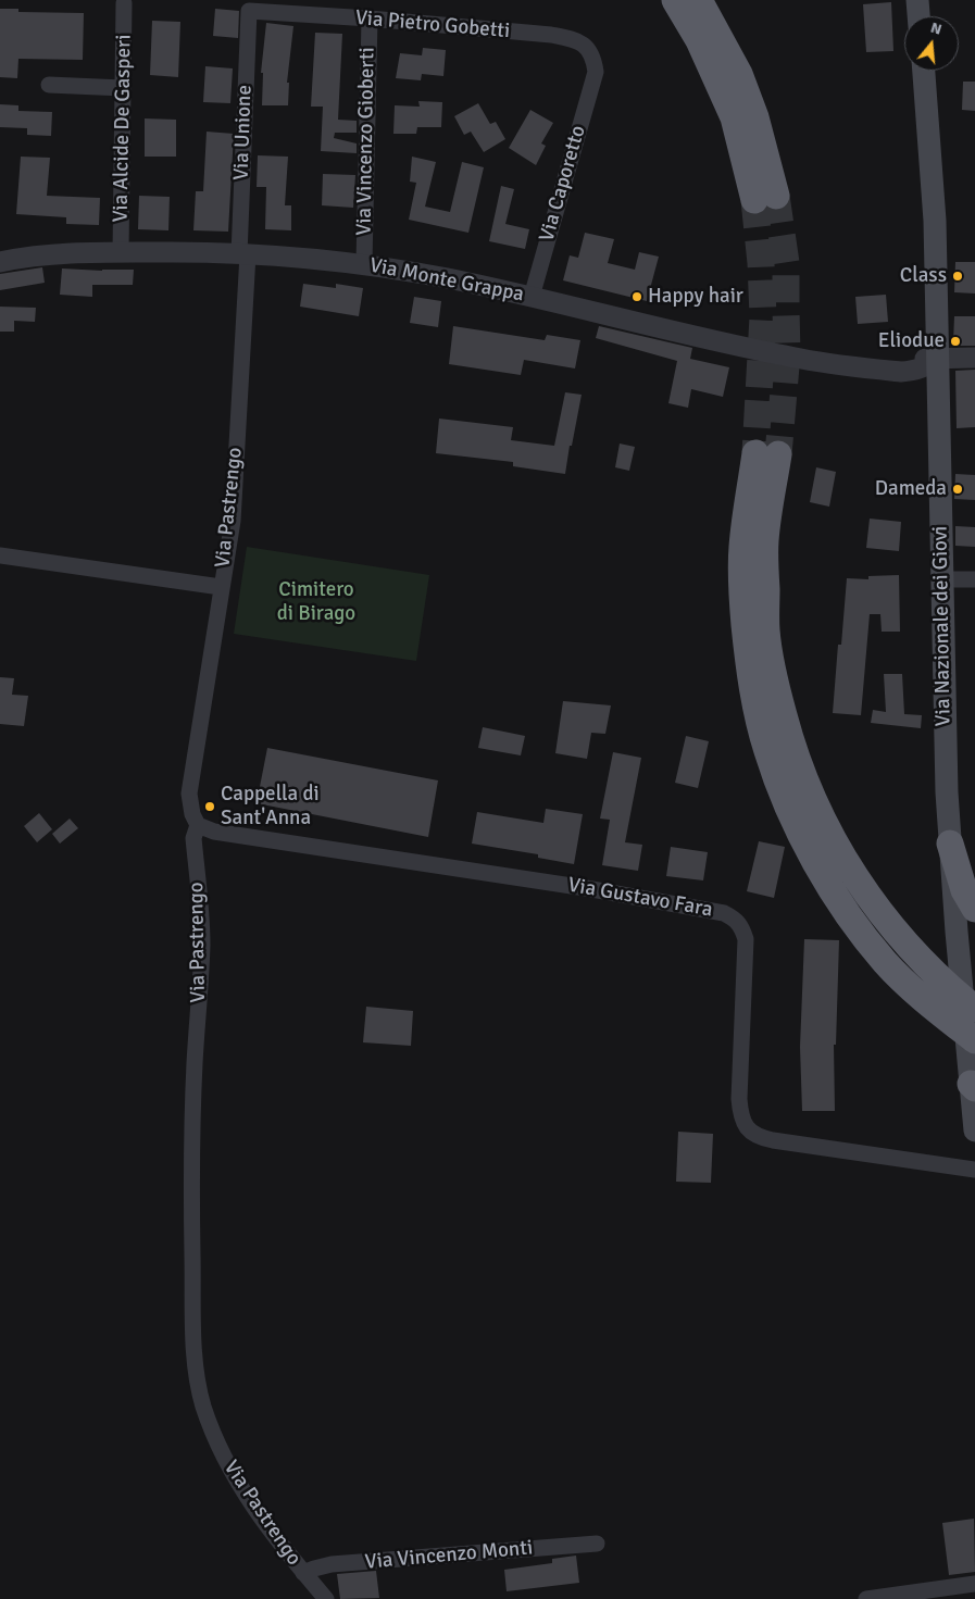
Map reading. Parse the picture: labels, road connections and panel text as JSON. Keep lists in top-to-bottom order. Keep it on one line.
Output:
{"streets":{"main road":["Via Nazionale dei Giovi"],"street":["Via Pietro Gobetti","Via Alcide De Gasperi","Via Unione","Via Vincenzo Gioberti","Via Caporetto","Via Monte Grappa","Via Pastrengo","Via Gustavo Fara","Via Vincenzo Monti"]},"crossings":[["Via Pietro Gobetti","Via Unione"],["Via Pietro Gobetti","Via Vincenzo Gioberti"],["Via Pietro Gobetti","Via Caporetto"],["Via Alcide De Gasperi","Via Monte Grappa"],["Via Unione","Via Monte Grappa"],["Via Unione","Via Pastrengo"],["Via Vincenzo Gioberti","Via Monte Grappa"],["Via Caporetto","Via Monte Grappa"],["Via Monte Grappa","Via Pastrengo"],["Via Monte Grappa","Via Nazionale dei Giovi"],["Via Pastrengo","Via Gustavo Fara"],["Via Pastrengo","Via Vincenzo Monti"]],"parks":["Cimitero di Birago"],"places":["Class","Happy hair","Eliodue","Dameda","Cappella di Sant'Anna"],"north":"top"}
